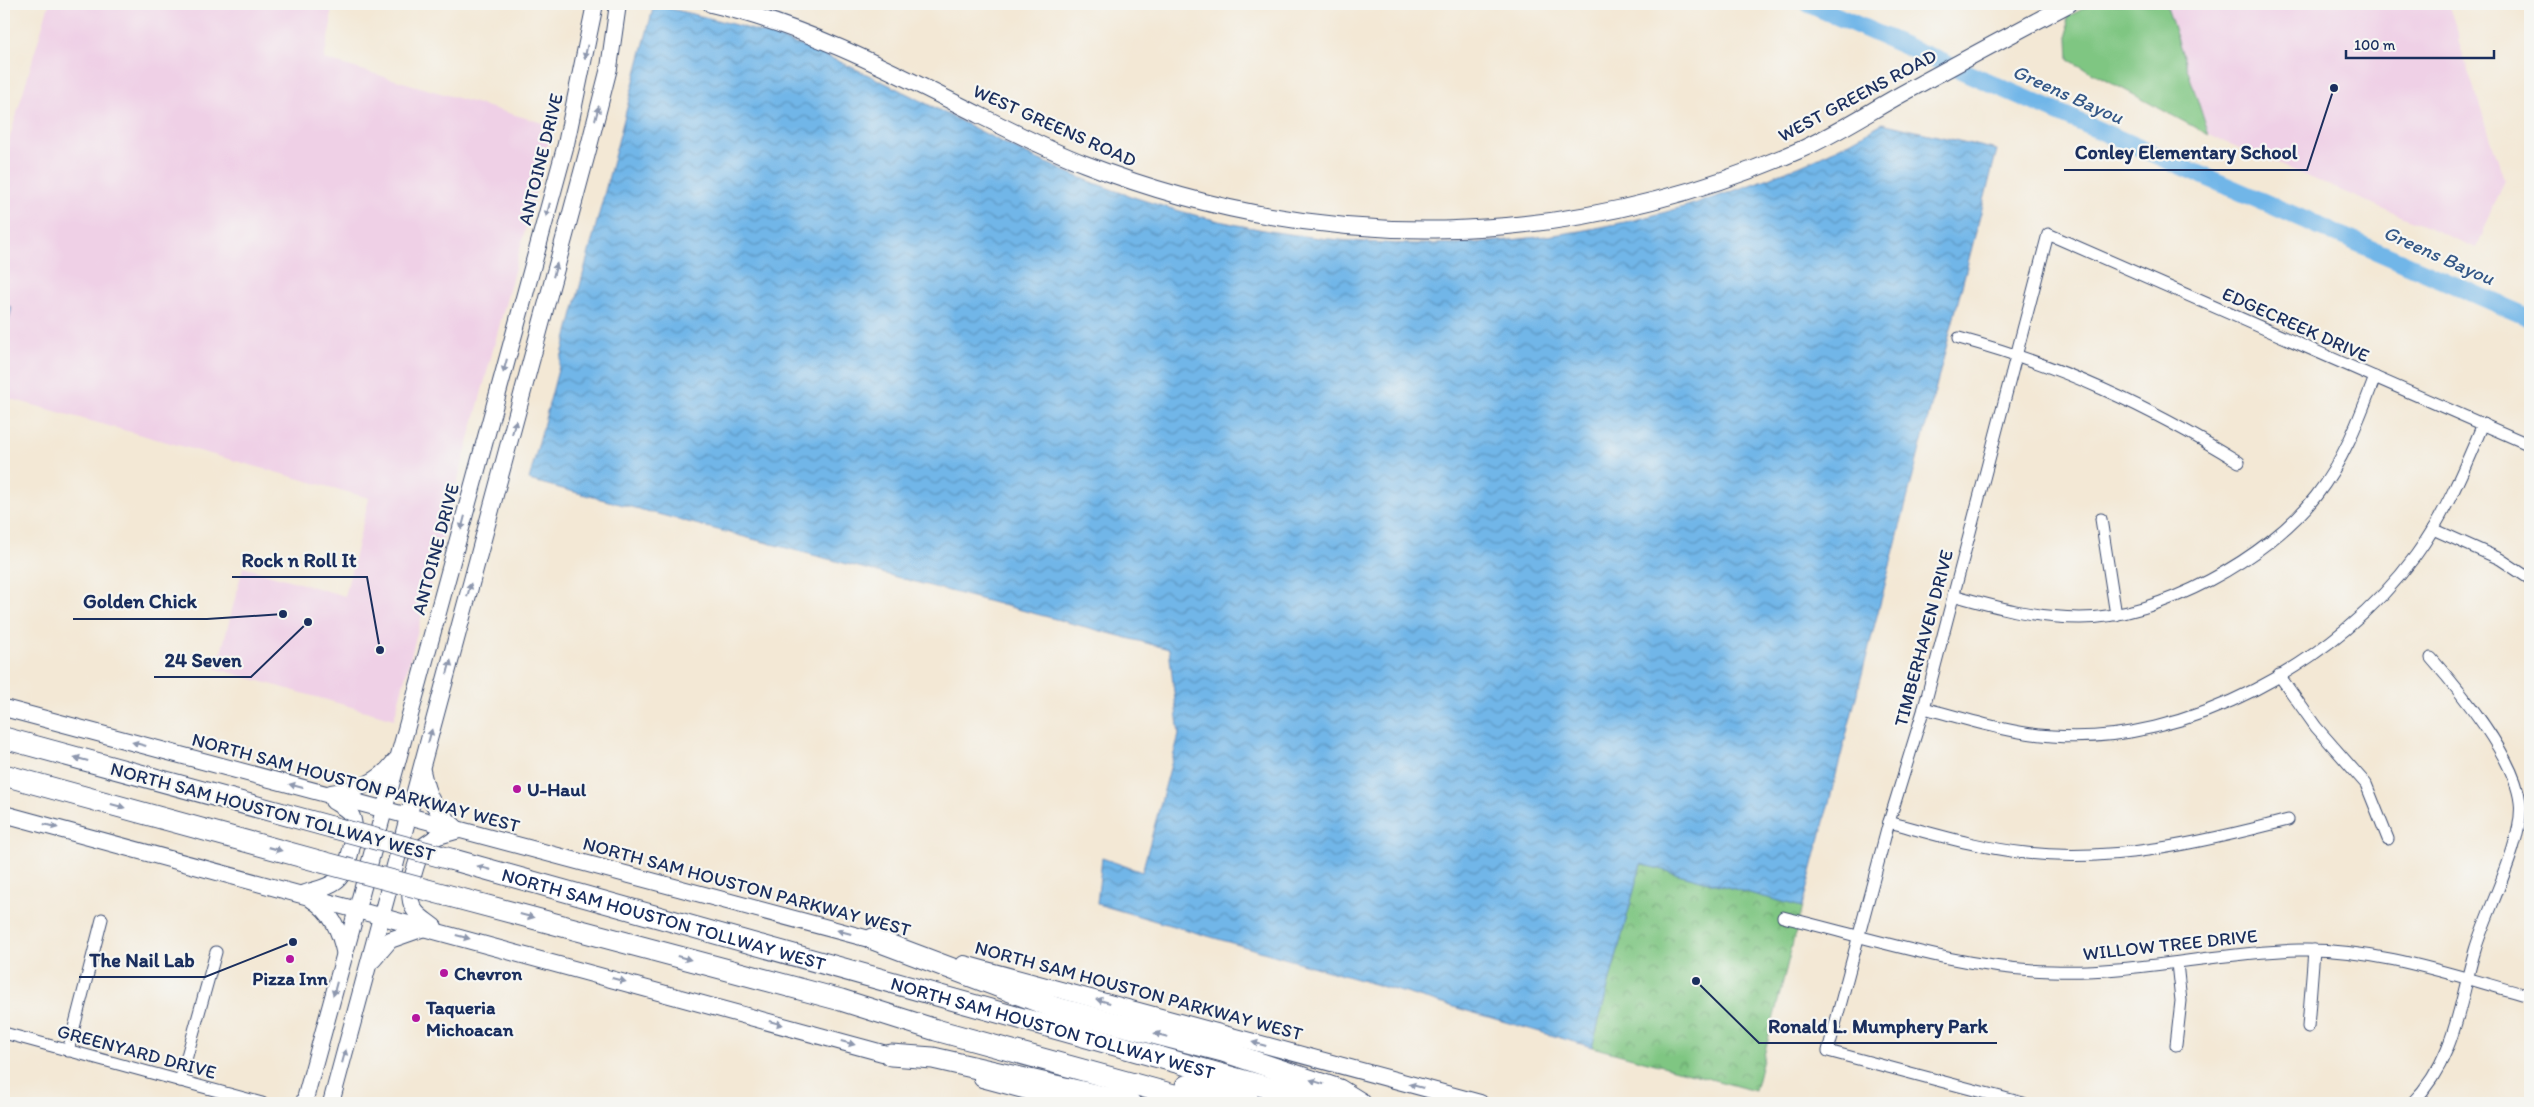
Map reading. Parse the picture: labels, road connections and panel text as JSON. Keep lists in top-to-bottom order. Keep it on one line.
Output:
{"streets":{"highway":["NORTH SAM HOUSTON TOLLWAY WEST"],"main road":["WEST GREENS ROAD","ANTOINE DRIVE","NORTH SAM HOUSTON PARKWAY WEST"],"street":["EDGECREEK DRIVE","TIMBERHAVEN DRIVE","WILLOW TREE DRIVE","GREENYARD DRIVE"]},"crossings":[["ANTOINE DRIVE","NORTH SAM HOUSTON PARKWAY WEST"],["EDGECREEK DRIVE","TIMBERHAVEN DRIVE"],["TIMBERHAVEN DRIVE","WILLOW TREE DRIVE"]],"water":["Greens Bayou"],"places":["Conley Elementary School","Golden Chick","24 Seven","Rock n Roll It","U-Haul","The Nail Lab","Pizza Inn","Chevron","Ronald L. Mumphery Park","Taqueria Michoacan"],"scale_bar":"100 m"}
